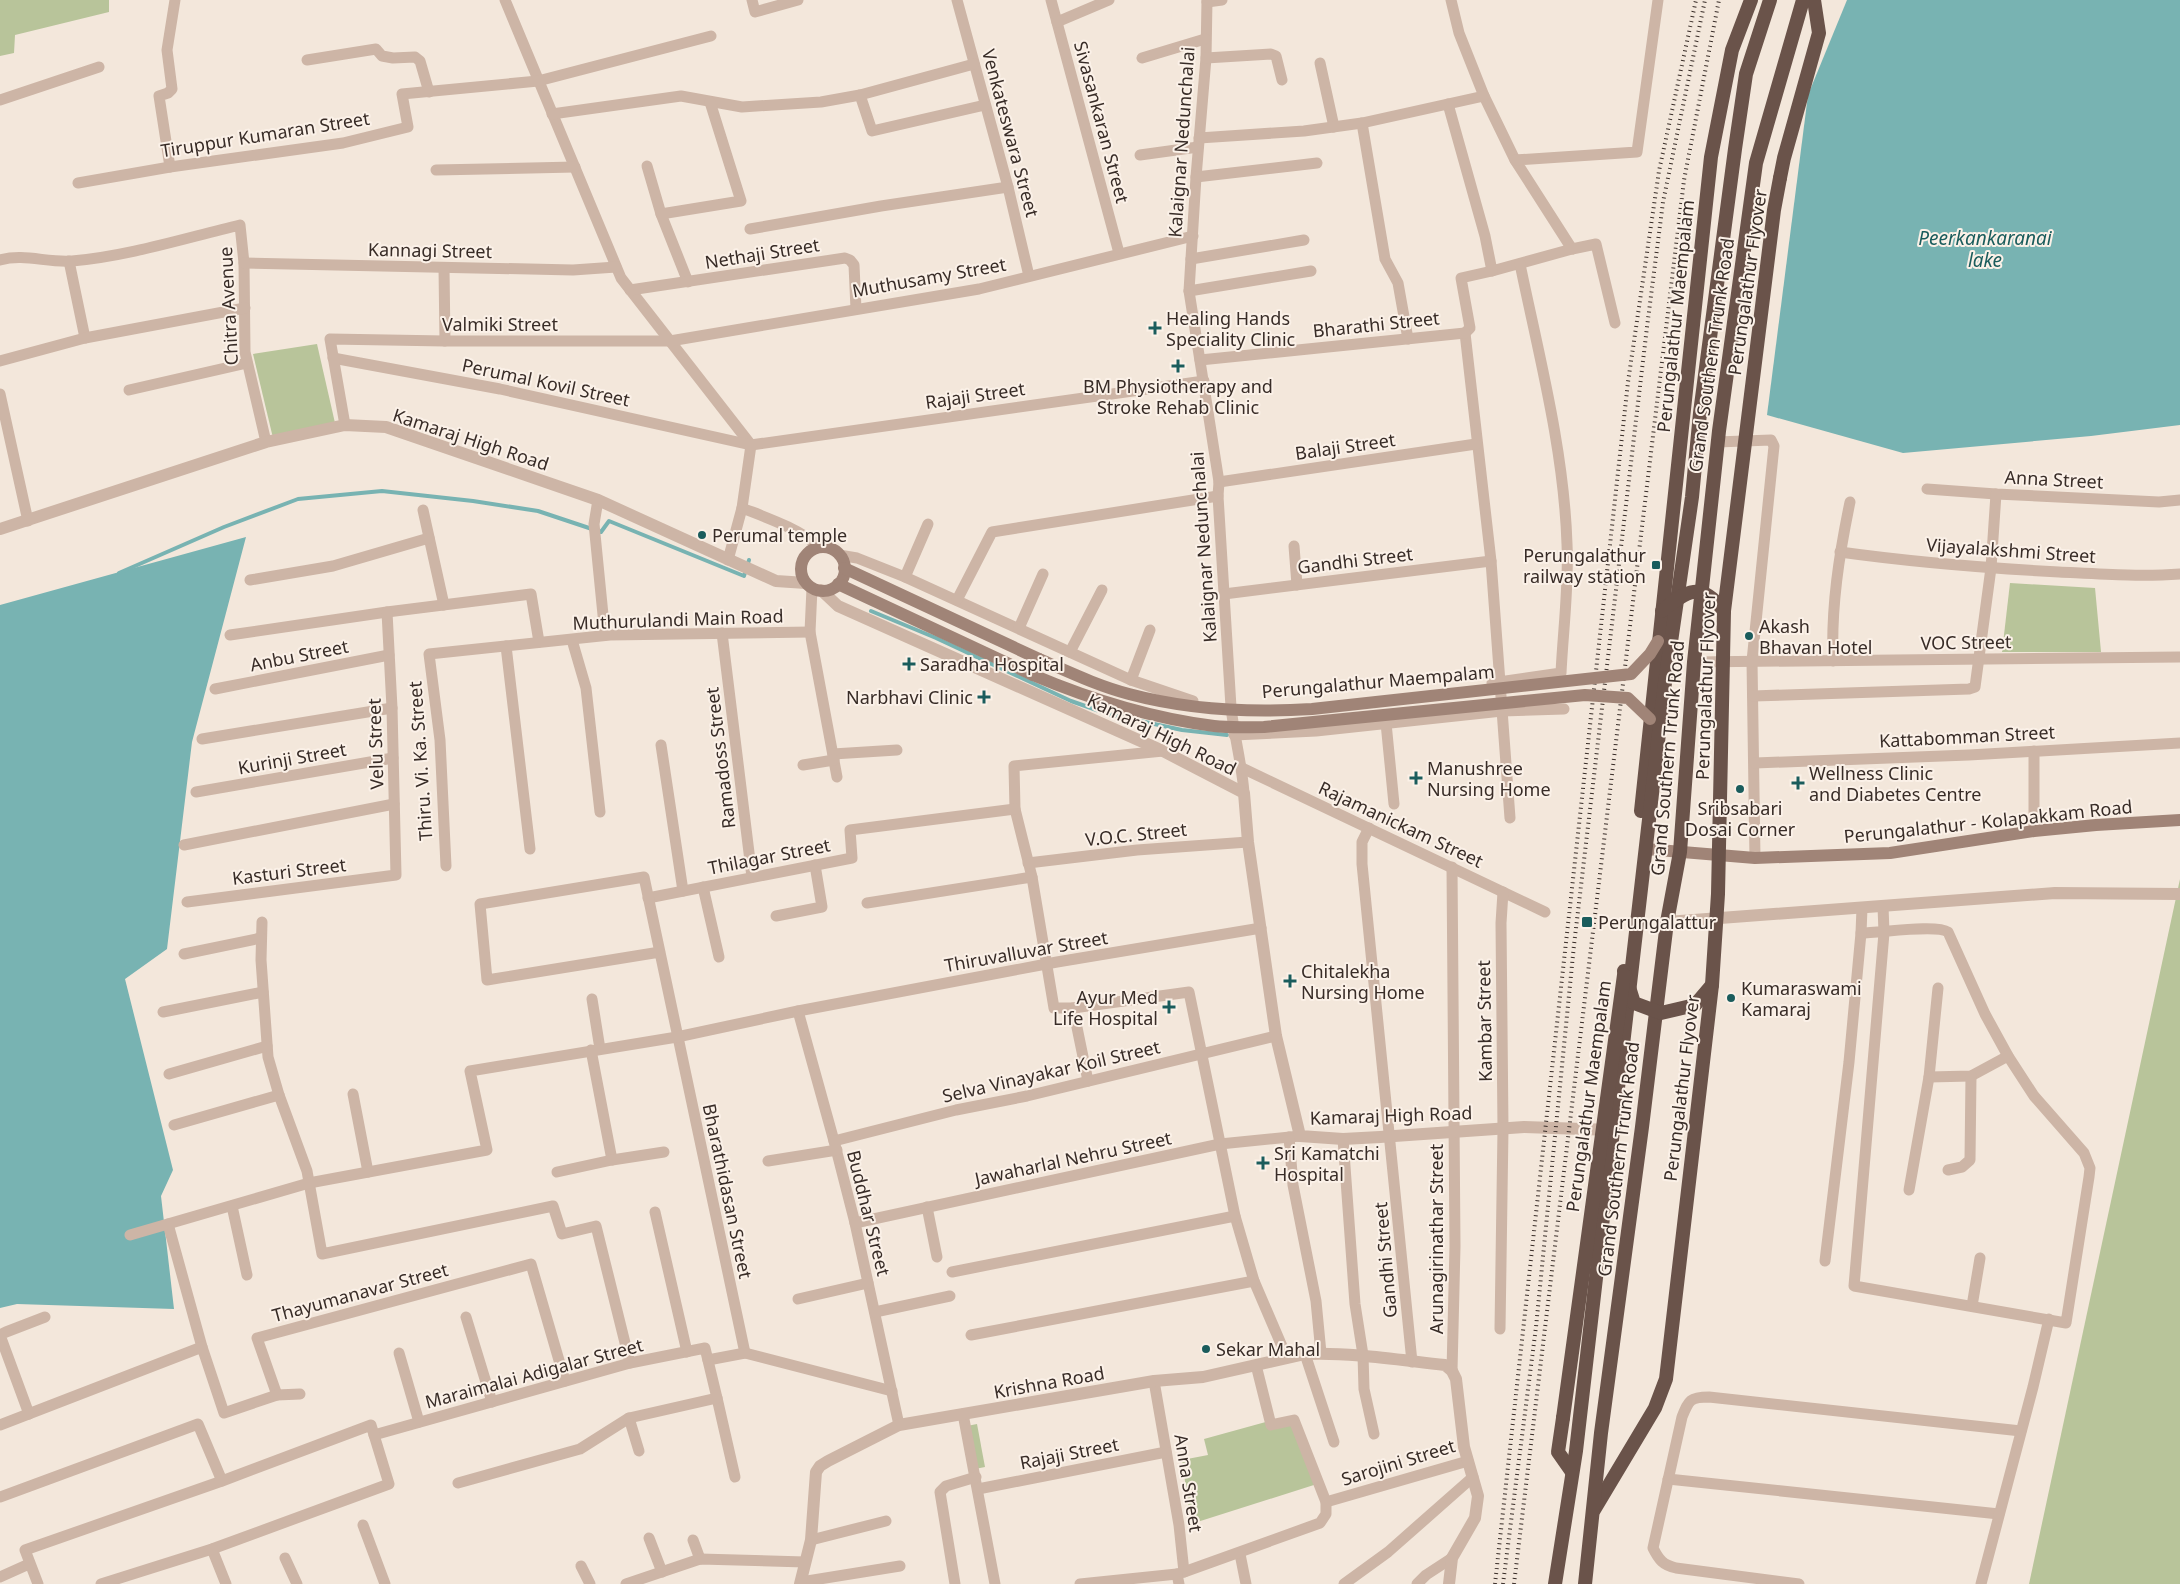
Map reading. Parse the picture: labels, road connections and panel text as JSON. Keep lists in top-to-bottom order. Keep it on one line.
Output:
{"streets":{"highway":["Perungalathur Flyover","Perungalathur Maempalam","Grand Southern Trunk Road"],"main road":["Perungalathur - Kolapakkam Road"],"street":["Sivasankaran Street","Venkateswara Street","Tiruppur Kumaran Street","Kalaignar Nedunchalai","Kannagi Street","Nethaji Street","Muthusamy Street","Chitra Avenue","Valmiki Street","Bharathi Street","Perumal Kovil Street","Rajaji Street","Kamaraj High Road","Balaji Street","Anna Street","Vijayalakshmi Street","Gandhi Street","Muthurulandi Main Road","VOC Street","Anbu Street","Kattabomman Street","Velu Street","Kurinji Street","Ramadoss Street","Thiru. Vi. Ka. Street","Rajamanickam Street","V.O.C. Street","Thilagar Street","Kasturi Street","Thiruvalluvar Street","Kambar Street","Selva Vinayakar Koil Street","Jawaharlal Nehru Street","Bharathidasan Street","Buddhar Street","Arunagirinathar Street","Thayumanavar Street","Maraimalai Adigalar Street","Krishna Road","Sarojini Street"]},"crossings":[["Sivasankaran Street","Muthusamy Street"],["Venkateswara Street","Muthusamy Street"],["Kalaignar Nedunchalai","Muthusamy Street"],["Kalaignar Nedunchalai","Bharathi Street"],["Kalaignar Nedunchalai","Rajaji Street"],["Kalaignar Nedunchalai","Kamaraj High Road"],["Kalaignar Nedunchalai","Balaji Street"],["Kalaignar Nedunchalai","Gandhi Street"],["Kalaignar Nedunchalai","Rajamanickam Street"],["Kannagi Street","Chitra Avenue"],["Nethaji Street","Muthusamy Street"],["Muthusamy Street","Valmiki Street"],["Perungalathur Flyover","Grand Southern Trunk Road"],["Chitra Avenue","Kamaraj High Road"],["Perungalathur Maempalam","Grand Southern Trunk Road"],["Perungalathur Maempalam","Kamaraj High Road"],["Valmiki Street","Perumal Kovil Street"],["Grand Southern Trunk Road","Kamaraj High Road"],["Grand Southern Trunk Road","VOC Street"],["Grand Southern Trunk Road","Perungalathur - Kolapakkam Road"],["Perumal Kovil Street","Rajaji Street"],["Rajaji Street","Anna Street"],["Kamaraj High Road","Gandhi Street"],["Kamaraj High Road","V.O.C. Street"],["Kamaraj High Road","Thiruvalluvar Street"],["Kamaraj High Road","Kambar Street"],["Kamaraj High Road","Selva Vinayakar Koil Street"],["Kamaraj High Road","Jawaharlal Nehru Street"],["Kamaraj High Road","Arunagirinathar Street"],["Anna Street","Krishna Road"],["Gandhi Street","Rajamanickam Street"],["Gandhi Street","Krishna Road"],["Muthurulandi Main Road","Ramadoss Street"],["Muthurulandi Main Road","Thiru. Vi. Ka. Street"],["Anbu Street","Velu Street"],["Velu Street","Kurinji Street"],["Velu Street","Kasturi Street"],["Ramadoss Street","Thilagar Street"],["Rajamanickam Street","Kambar Street"],["Rajamanickam Street","Arunagirinathar Street"],["Thilagar Street","Bharathidasan Street"],["Thiruvalluvar Street","Bharathidasan Street"],["Thiruvalluvar Street","Buddhar Street"],["Selva Vinayakar Koil Street","Buddhar Street"],["Jawaharlal Nehru Street","Buddhar Street"],["Buddhar Street","Krishna Road"],["Arunagirinathar Street","Sarojini Street"],["Thayumanavar Street","Maraimalai Adigalar Street"]],"water":["Peerkankaranai lake"],"places":{"health":["Healing Hands Speciality Clinic","BM Physiotherapy and Stroke Rehab Clinic","Saradha Hospital","Narbhavi Clinic","Manushree Nursing Home","Wellness Clinic and Diabetes Centre","Chitalekha Nursing Home","Ayur Med Life Hospital","Sri Kamatchi Hospital"],"other":["Perumal temple","Akash Bhavan Hotel","Sribsabari Dosai Corner","Kumaraswami Kamaraj","Sekar Mahal"],"transit":["Perungalathur railway station","Perungalattur"]}}
